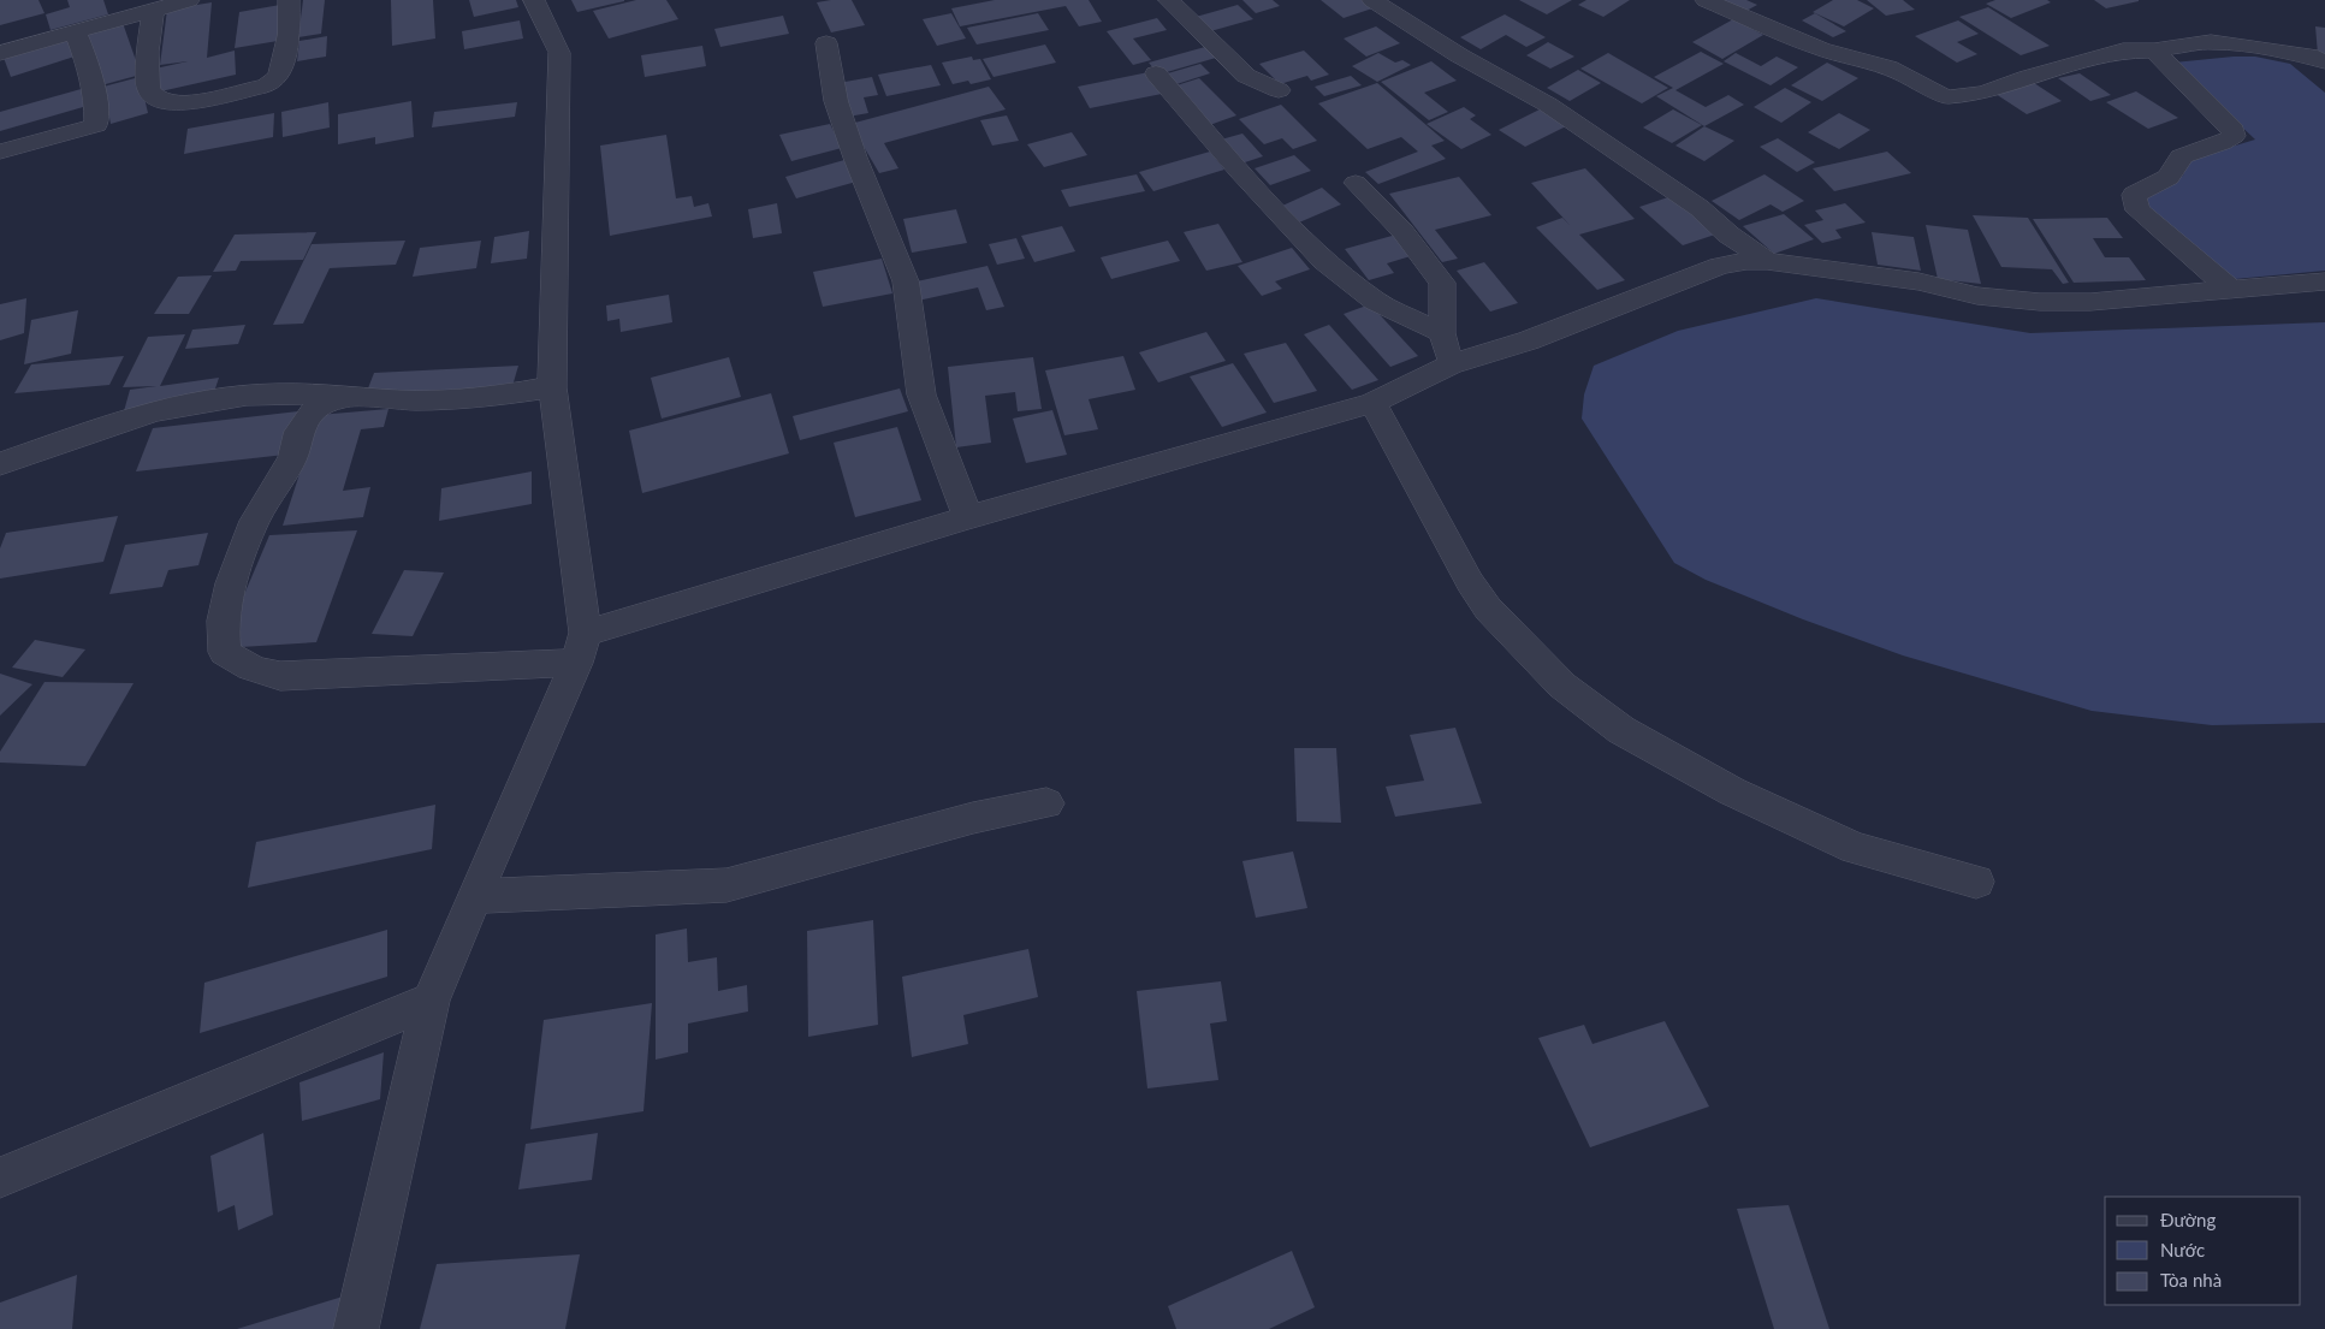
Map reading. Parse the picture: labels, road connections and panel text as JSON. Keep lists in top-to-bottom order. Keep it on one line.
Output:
{"legend":["Đường","Nước","Tòa nhà"]}
